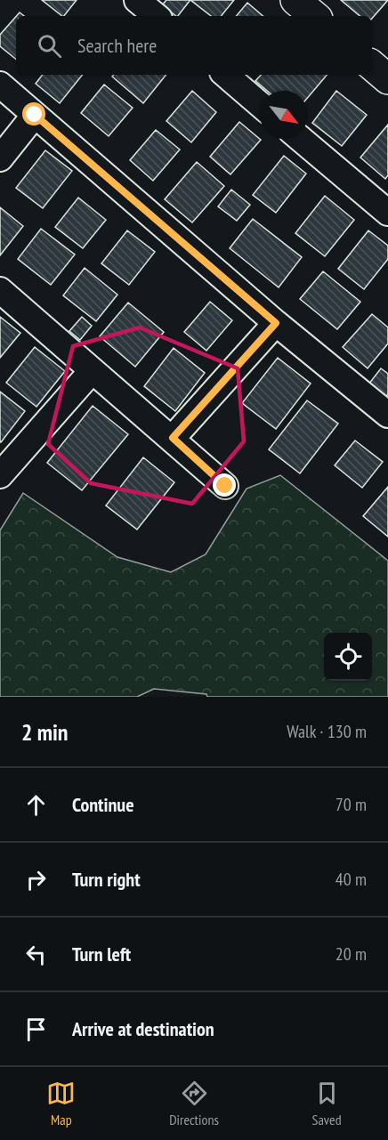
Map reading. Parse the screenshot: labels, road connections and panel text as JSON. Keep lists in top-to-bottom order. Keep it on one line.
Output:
{"north":"bottom right","page":{"search":"Search here","heading":["2 min","Walk · 130 m"],"list":[["Continue","70 m"],["Turn right","40 m"],["Turn left","20 m"],"Arrive at destination"],"nav":["Map","Directions","Saved"]}}
